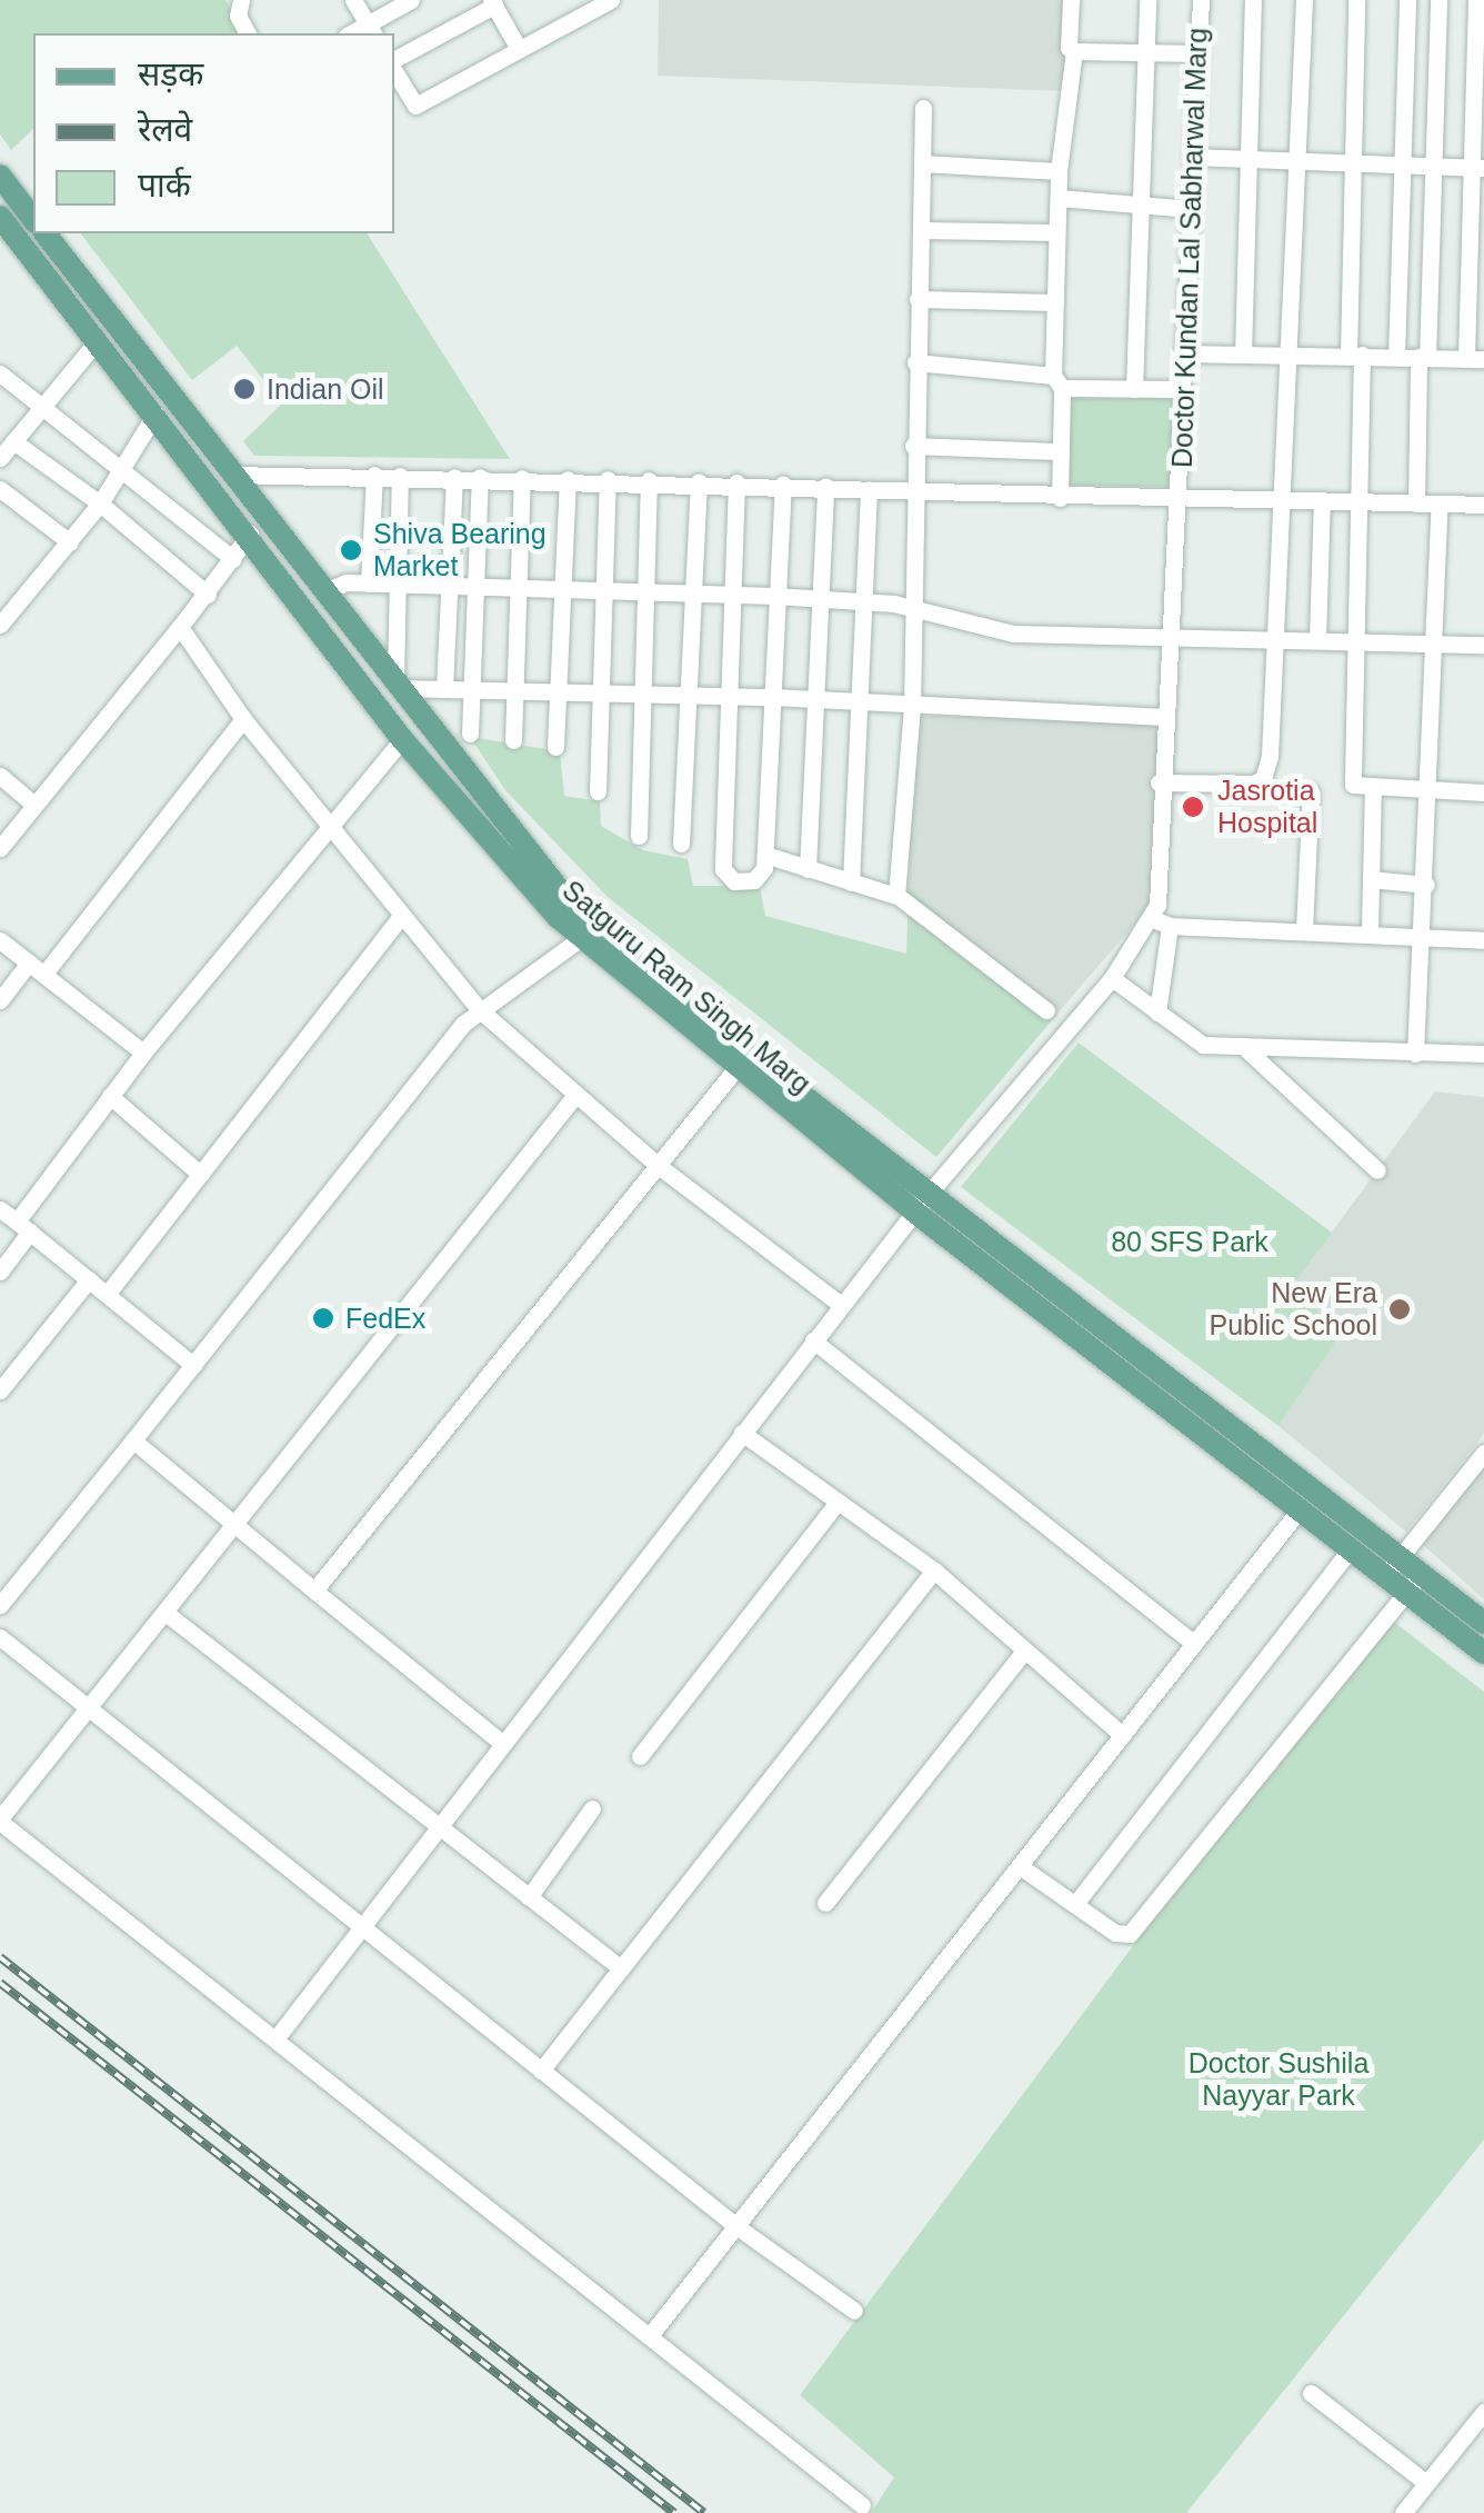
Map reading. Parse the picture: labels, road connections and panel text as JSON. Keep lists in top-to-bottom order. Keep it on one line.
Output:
{"streets":{"main road":["Satguru Ram Singh Marg"],"street":["Doctor Kundan Lal Sabharwal Marg"]},"parks":["80 SFS Park","Doctor Sushila Nayyar Park"],"places":["Indian Oil","Shiva Bearing Market","Jasrotia Hospital","New Era Public School","FedEx"],"legend":["सड़क","रेलवे","पार्क"]}
